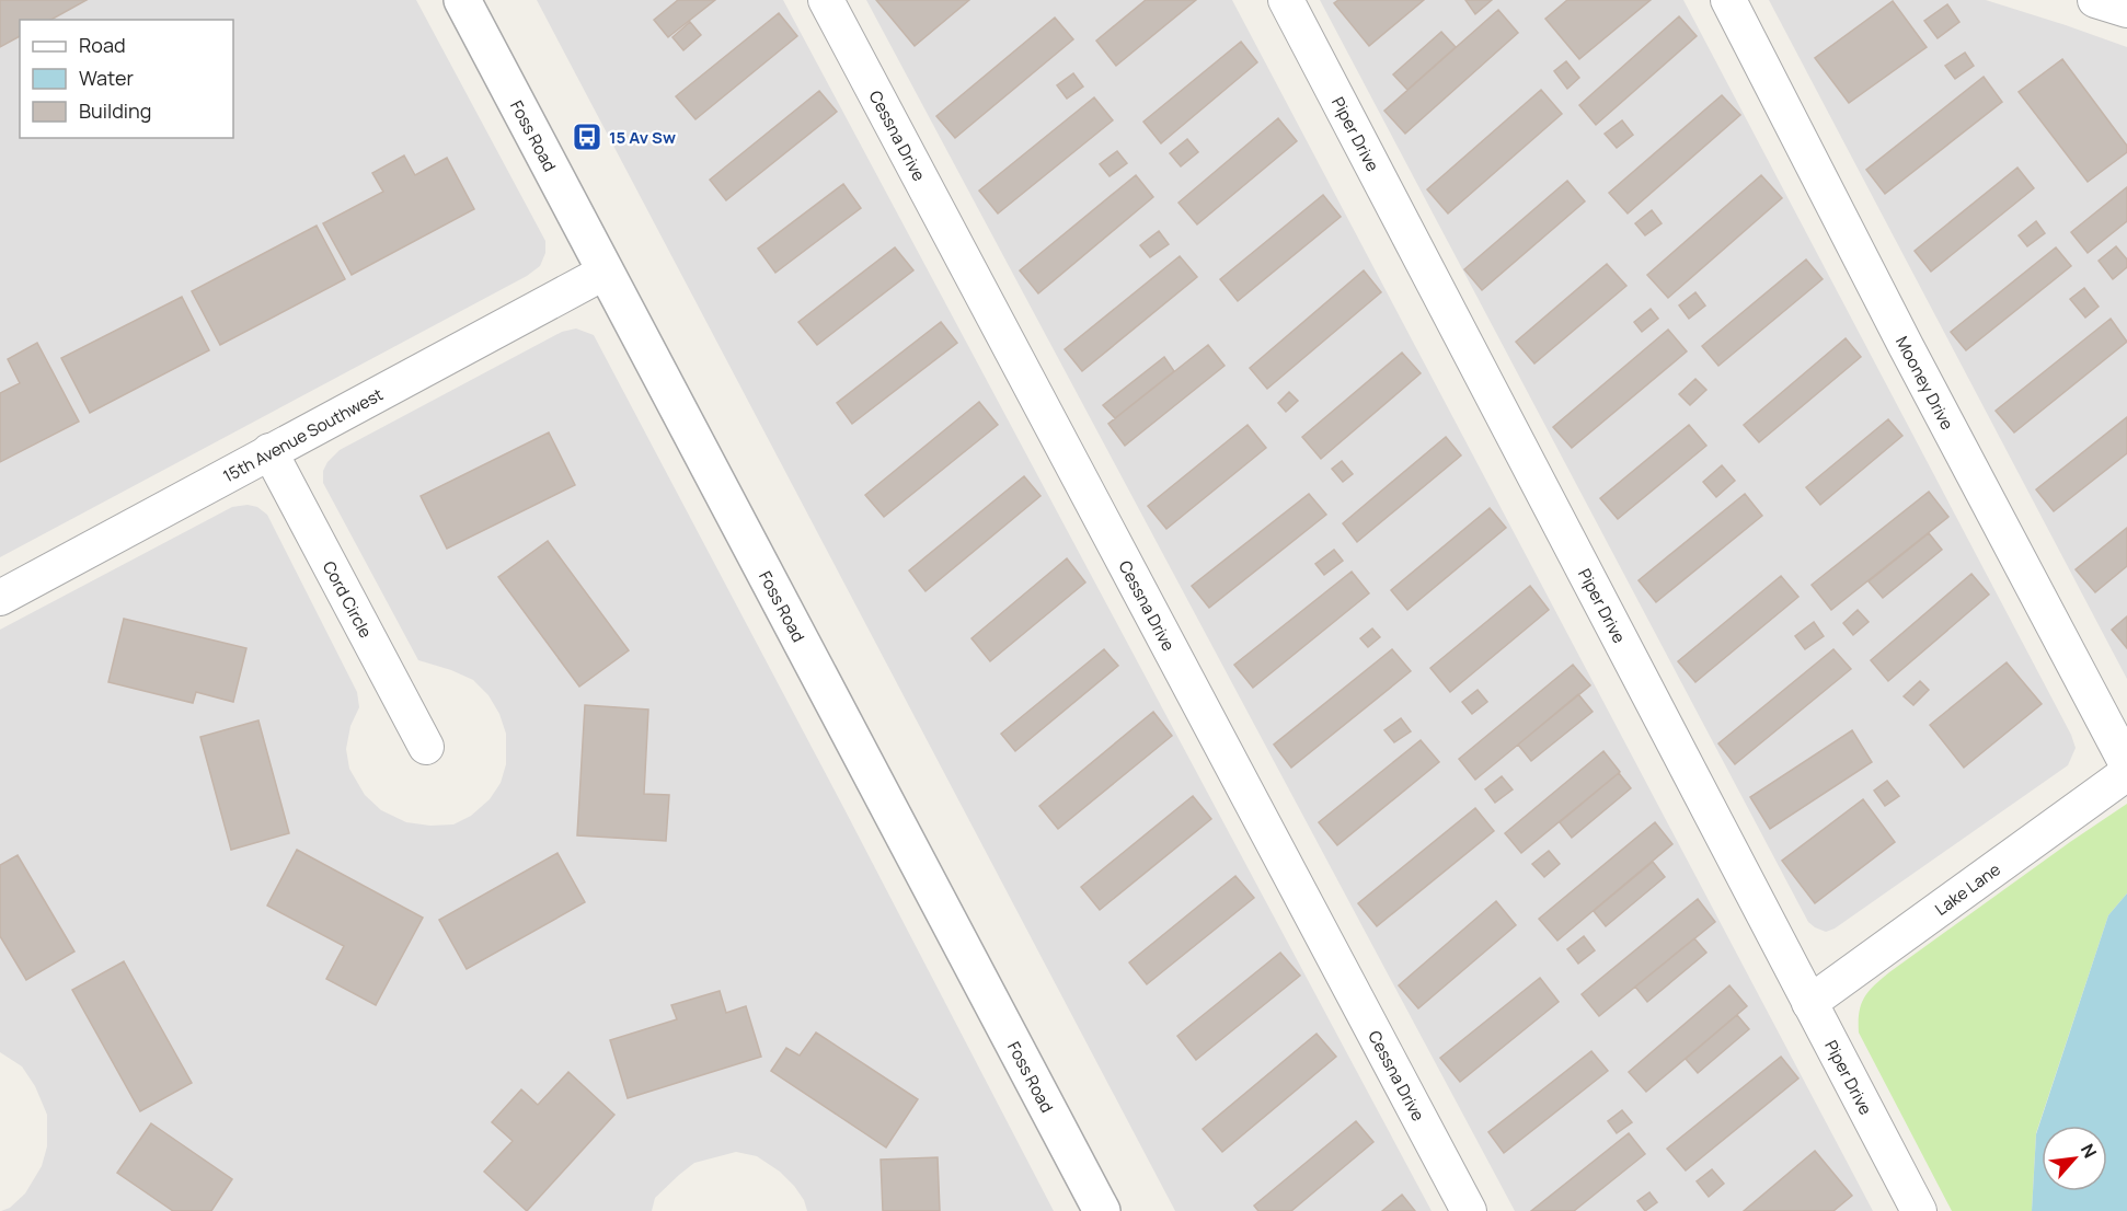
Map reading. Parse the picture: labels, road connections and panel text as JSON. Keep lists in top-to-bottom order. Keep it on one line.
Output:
{"streets":{"street":["Piper Drive","Foss Road","Cessna Drive","Mooney Drive","15th Avenue Southwest","Cord Circle","Lake Lane"]},"crossings":[["Piper Drive","Lake Lane"],["Foss Road","15th Avenue Southwest"],["15th Avenue Southwest","Cord Circle"]],"places":{"bus stop":["15 Av Sw"]},"legend":["Road","Water","Building"],"north":"top right"}
